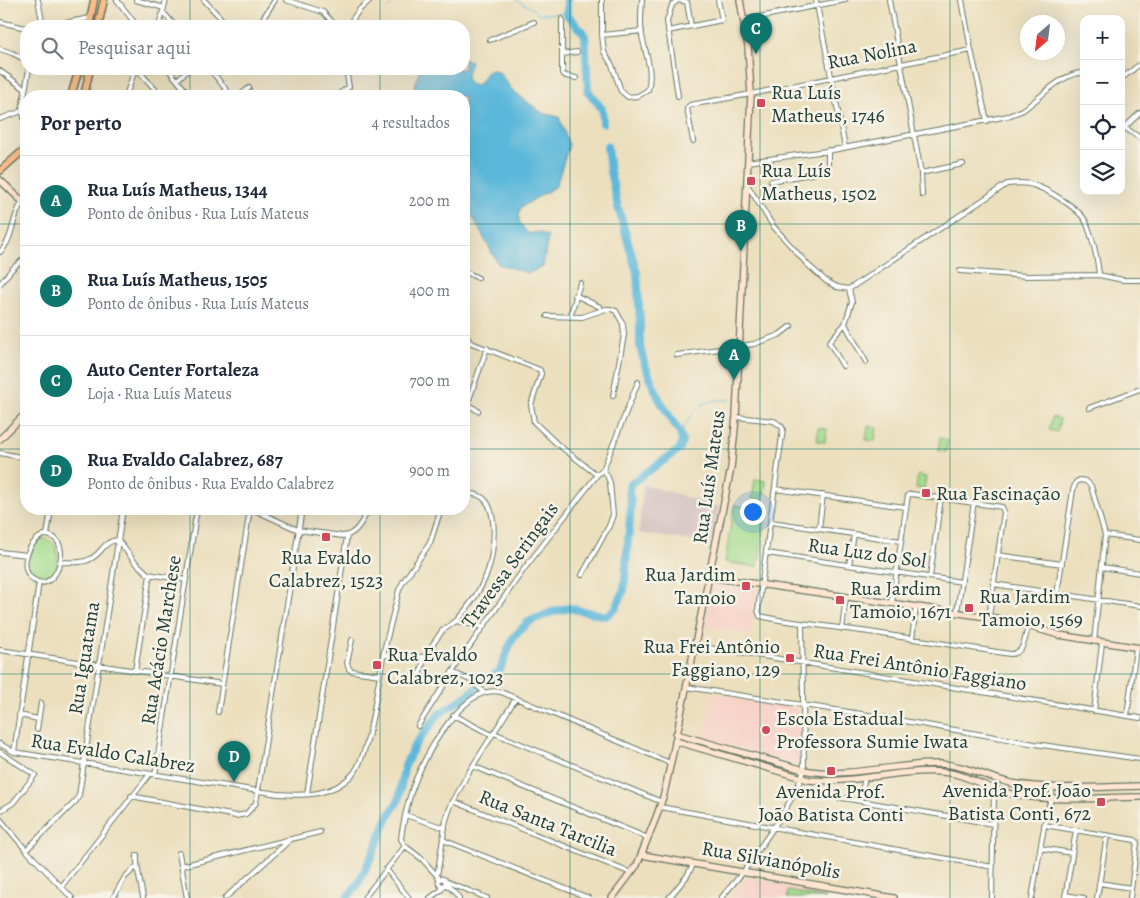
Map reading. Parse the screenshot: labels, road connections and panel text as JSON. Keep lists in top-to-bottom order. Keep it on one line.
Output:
{"streets":{"main road":["Rua Luís Mateus","Rua Silvianópolis"],"street":["Rua Nolina","Rua Luz do Sol","Travessa Seringais","Rua Acácio Marchese","Rua Iguatama","Rua Frei Antônio Faggiano","Rua Evaldo Calabrez","Rua Santa Tarcilia"]},"crossings":[["Rua Nolina","Rua Luís Mateus"],["Rua Luís Mateus","Rua Frei Antônio Faggiano"],["Rua Luís Mateus","Rua Santa Tarcilia"],["Rua Luís Mateus","Rua Silvianópolis"],["Rua Acácio Marchese","Rua Evaldo Calabrez"],["Rua Iguatama","Rua Evaldo Calabrez"]],"places":{"transit":["Rua Luís Matheus, 1746","Rua Luís Matheus, 1502","Rua Fascinação","Rua Evaldo Calabrez, 1523","Rua Jardim Tamoio","Rua Jardim Tamoio, 1671","Rua Jardim Tamoio, 1569","Rua Frei Antônio Faggiano, 129","Rua Evaldo Calabrez, 1023","Avenida Prof. João Batista Conti","Avenida Prof. João Batista Conti, 672"],"other":["Escola Estadual Professora Sumie Iwata"]},"north":"bottom left","page":{"pins":["C","B","A","D"],"map_buttons":["+","−"],"search":"Pesquisar aqui","heading":["Por perto","4 resultados"],"list":[{"mark":"A","name":"Rua Luís Matheus, 1344","note":"Ponto de ônibus · Rua Luís Mateus","value":"200 m"},{"mark":"B","name":"Rua Luís Matheus, 1505","note":"Ponto de ônibus · Rua Luís Mateus","value":"400 m"},{"mark":"C","name":"Auto Center Fortaleza","note":"Loja · Rua Luís Mateus","value":"700 m"},{"mark":"D","name":"Rua Evaldo Calabrez, 687","note":"Ponto de ônibus · Rua Evaldo Calabrez","value":"900 m"}]}}
